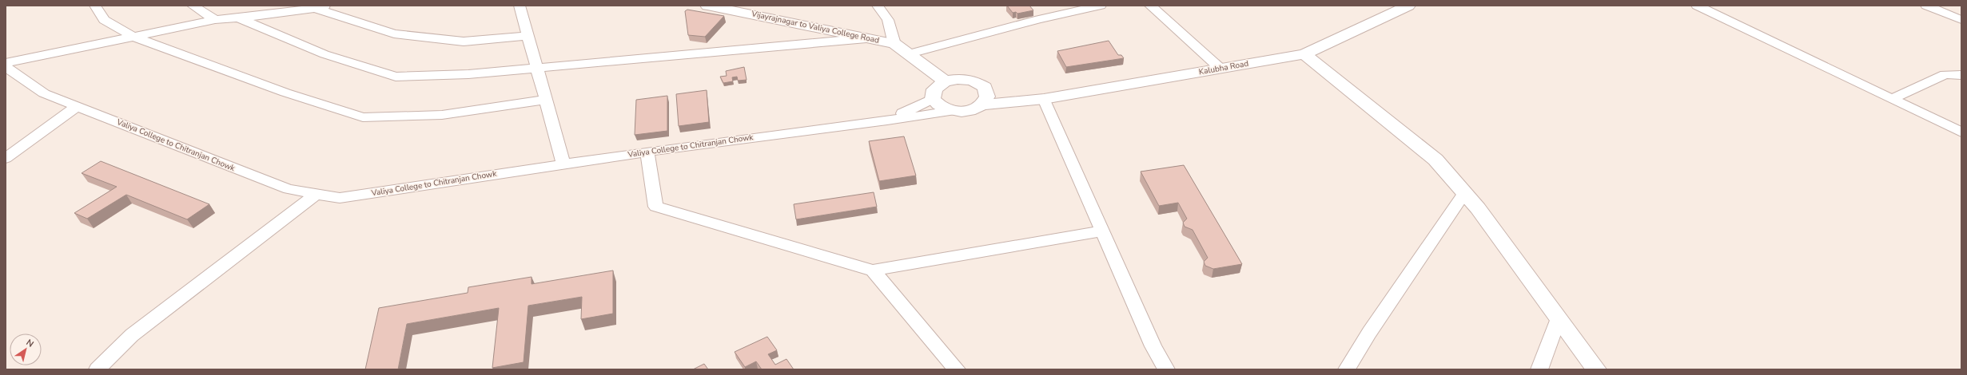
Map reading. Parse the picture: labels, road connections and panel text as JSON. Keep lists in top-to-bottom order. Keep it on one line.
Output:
{"streets":{"street":["Vijayrajnagar to Valiya College Road","Kalubha Road","Valiya College to Chitranjan Chowk"]},"crossings":[["Vijayrajnagar to Valiya College Road","Kalubha Road"],["Vijayrajnagar to Valiya College Road","Valiya College to Chitranjan Chowk"],["Kalubha Road","Valiya College to Chitranjan Chowk"]],"north":"top right"}
